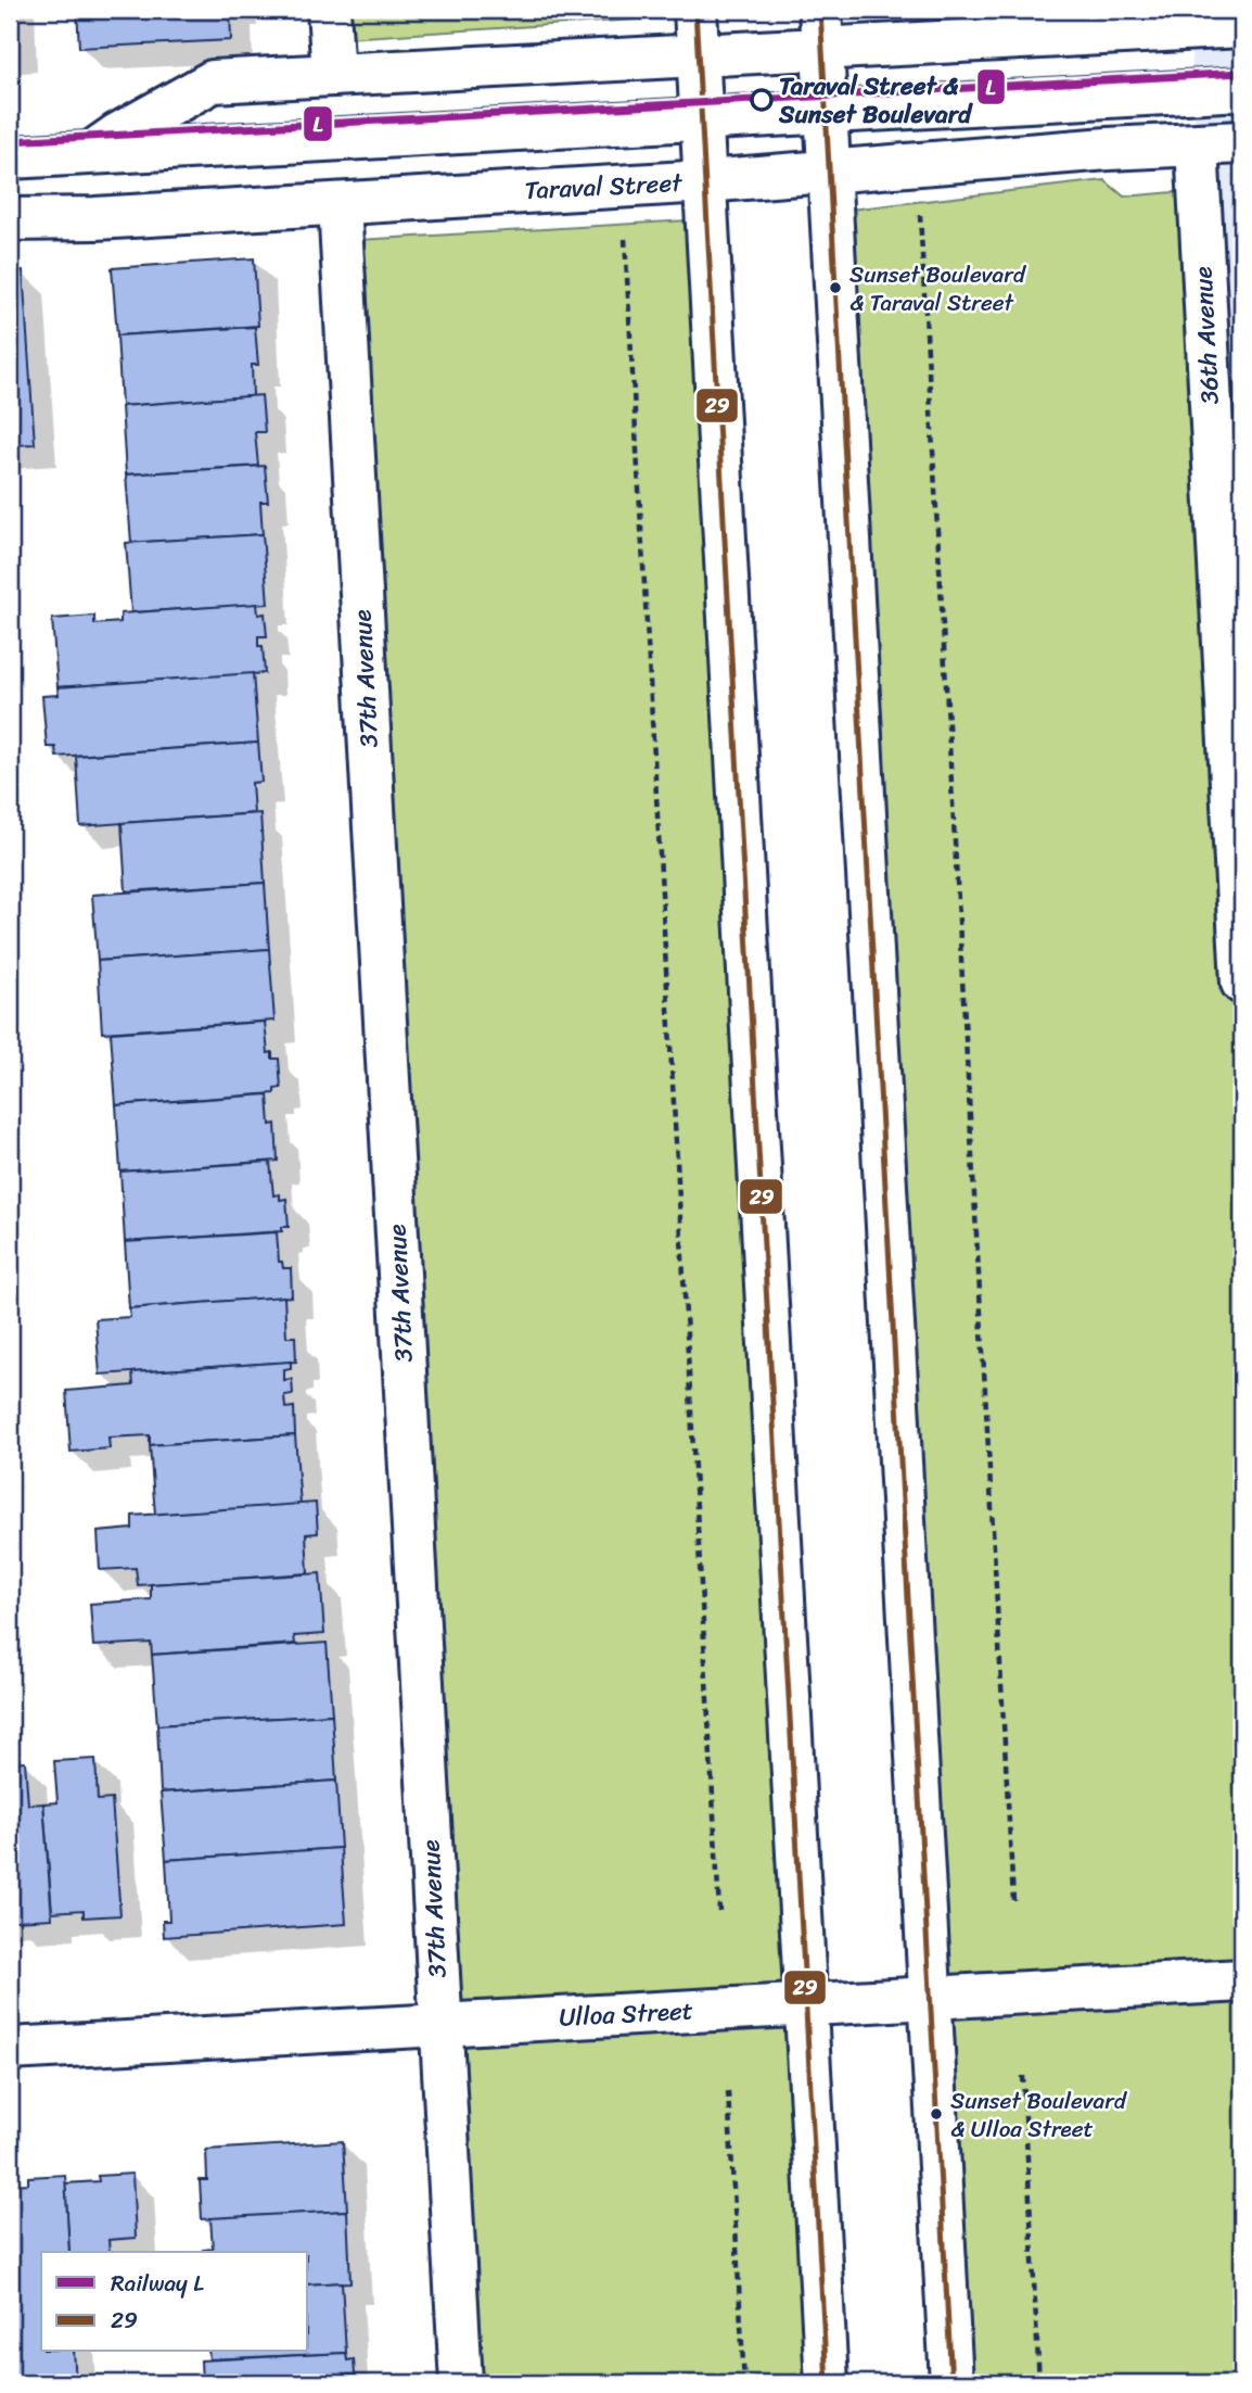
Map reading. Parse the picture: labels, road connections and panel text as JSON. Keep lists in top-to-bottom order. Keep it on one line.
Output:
{"streets":{"street":["Taraval Street","36th Avenue","37th Avenue","Ulloa Street"]},"crossings":[["Taraval Street","36th Avenue"],["Taraval Street","37th Avenue"],["37th Avenue","Ulloa Street"]],"places":["Taraval Street & Sunset Boulevard","Sunset Boulevard & Taraval Street","Sunset Boulevard & Ulloa Street"],"lines":["transit line 29","rail line L"],"legend":["Railway L","29"]}
